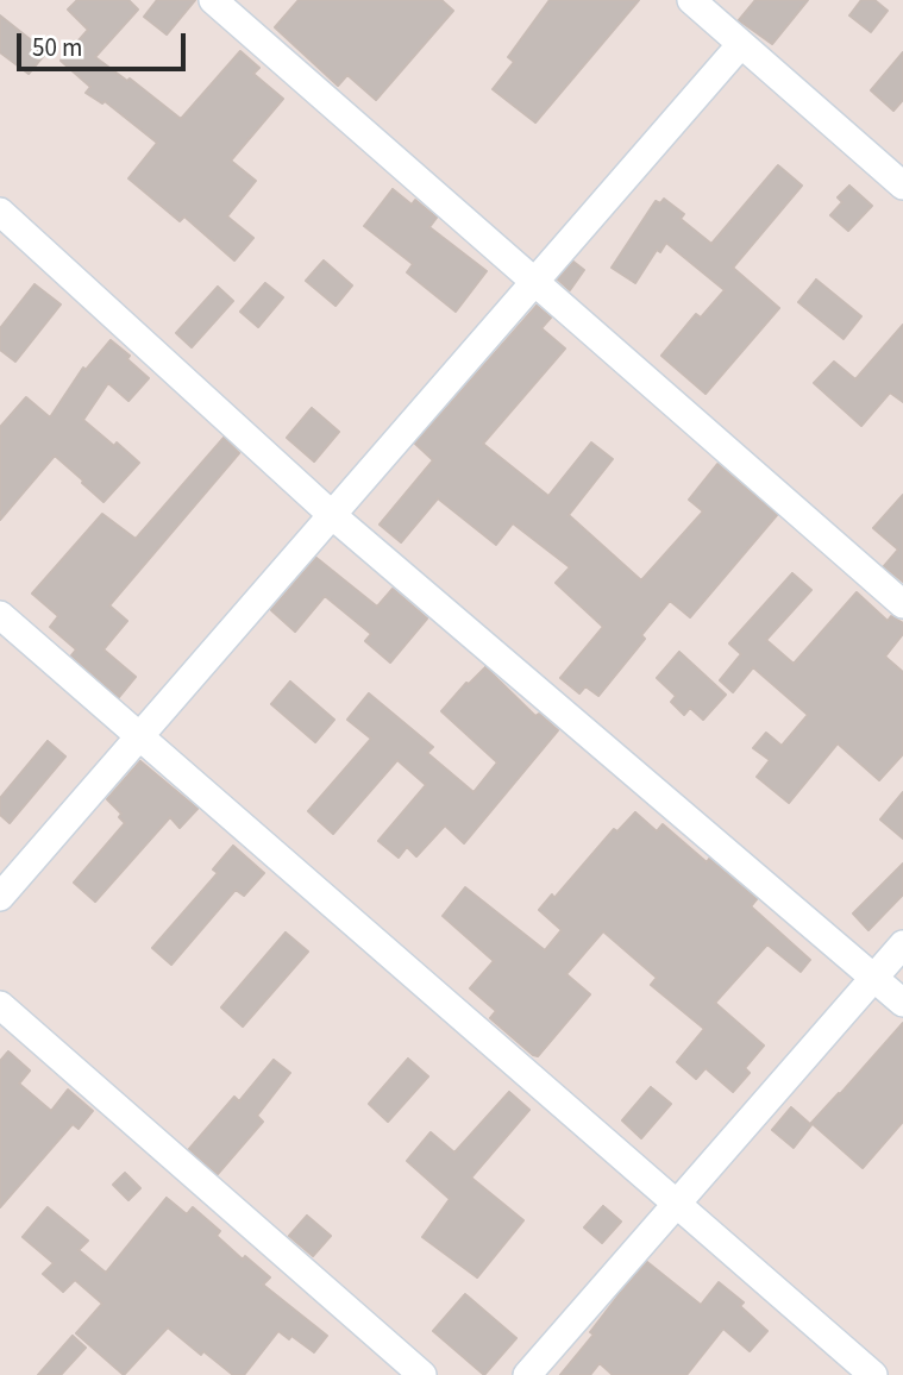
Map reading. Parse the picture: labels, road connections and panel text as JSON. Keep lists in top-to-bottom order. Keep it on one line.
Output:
{"scale_bar":"50 m"}
